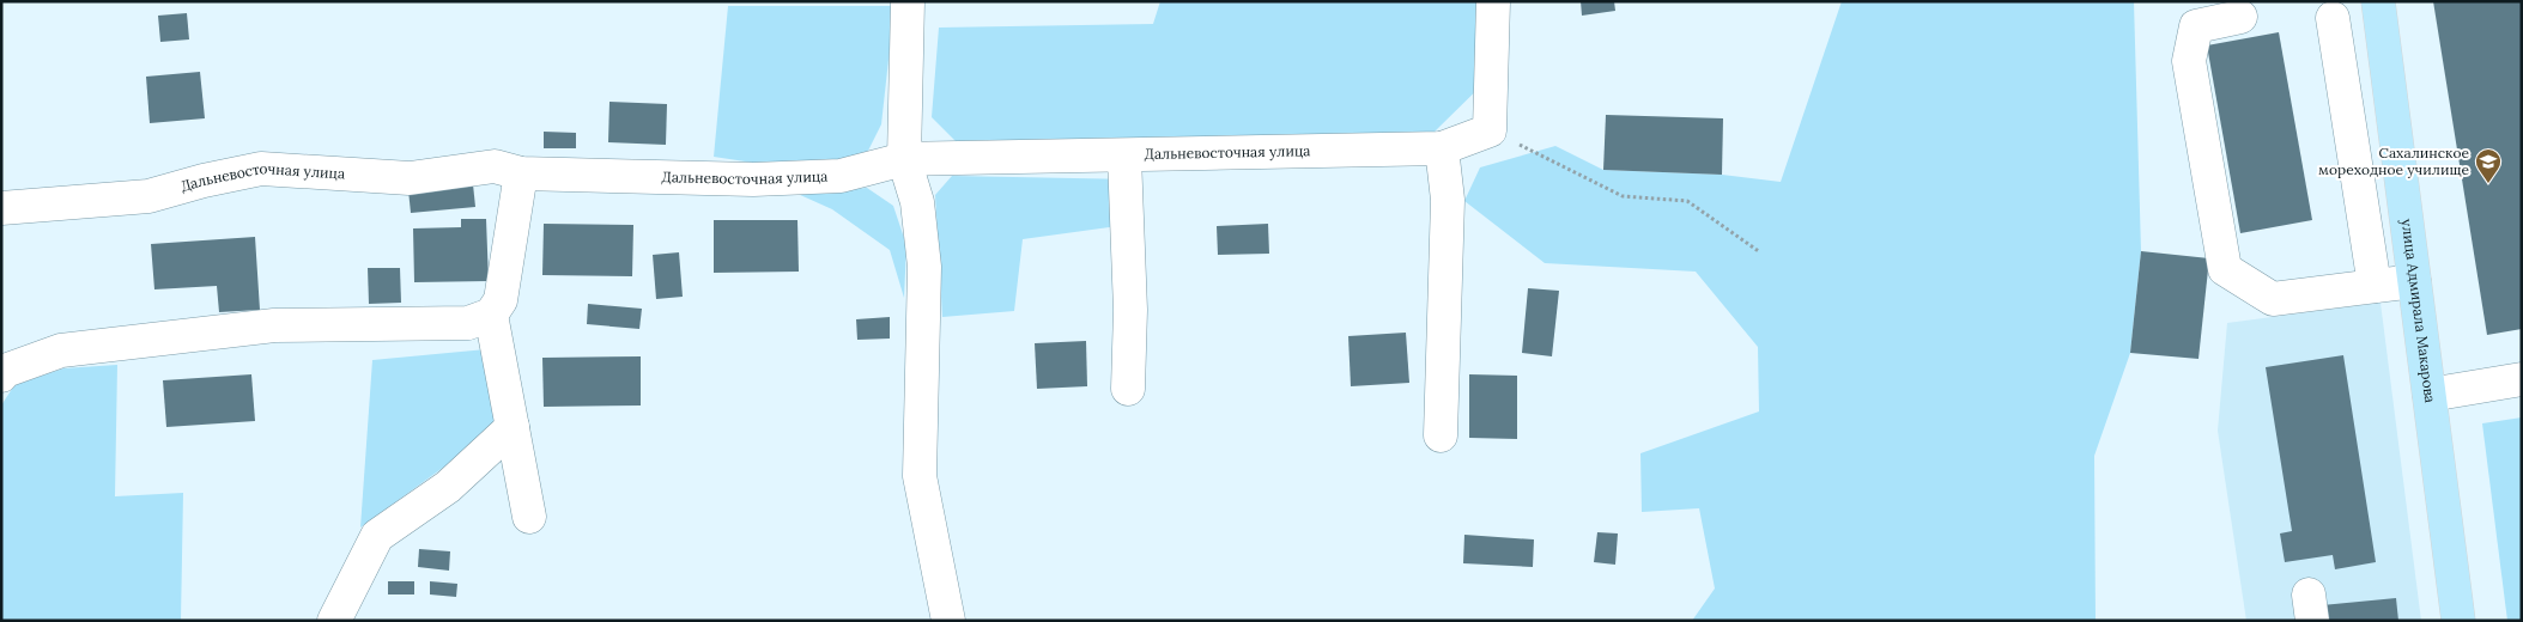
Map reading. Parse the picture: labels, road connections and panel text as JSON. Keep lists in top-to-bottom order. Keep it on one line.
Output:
{"streets":{"main road":["улица Адмирала Макарова"],"street":["Дальневосточная улица"]},"places":{"school or university":["Сахалинское мореходное училище"]}}
